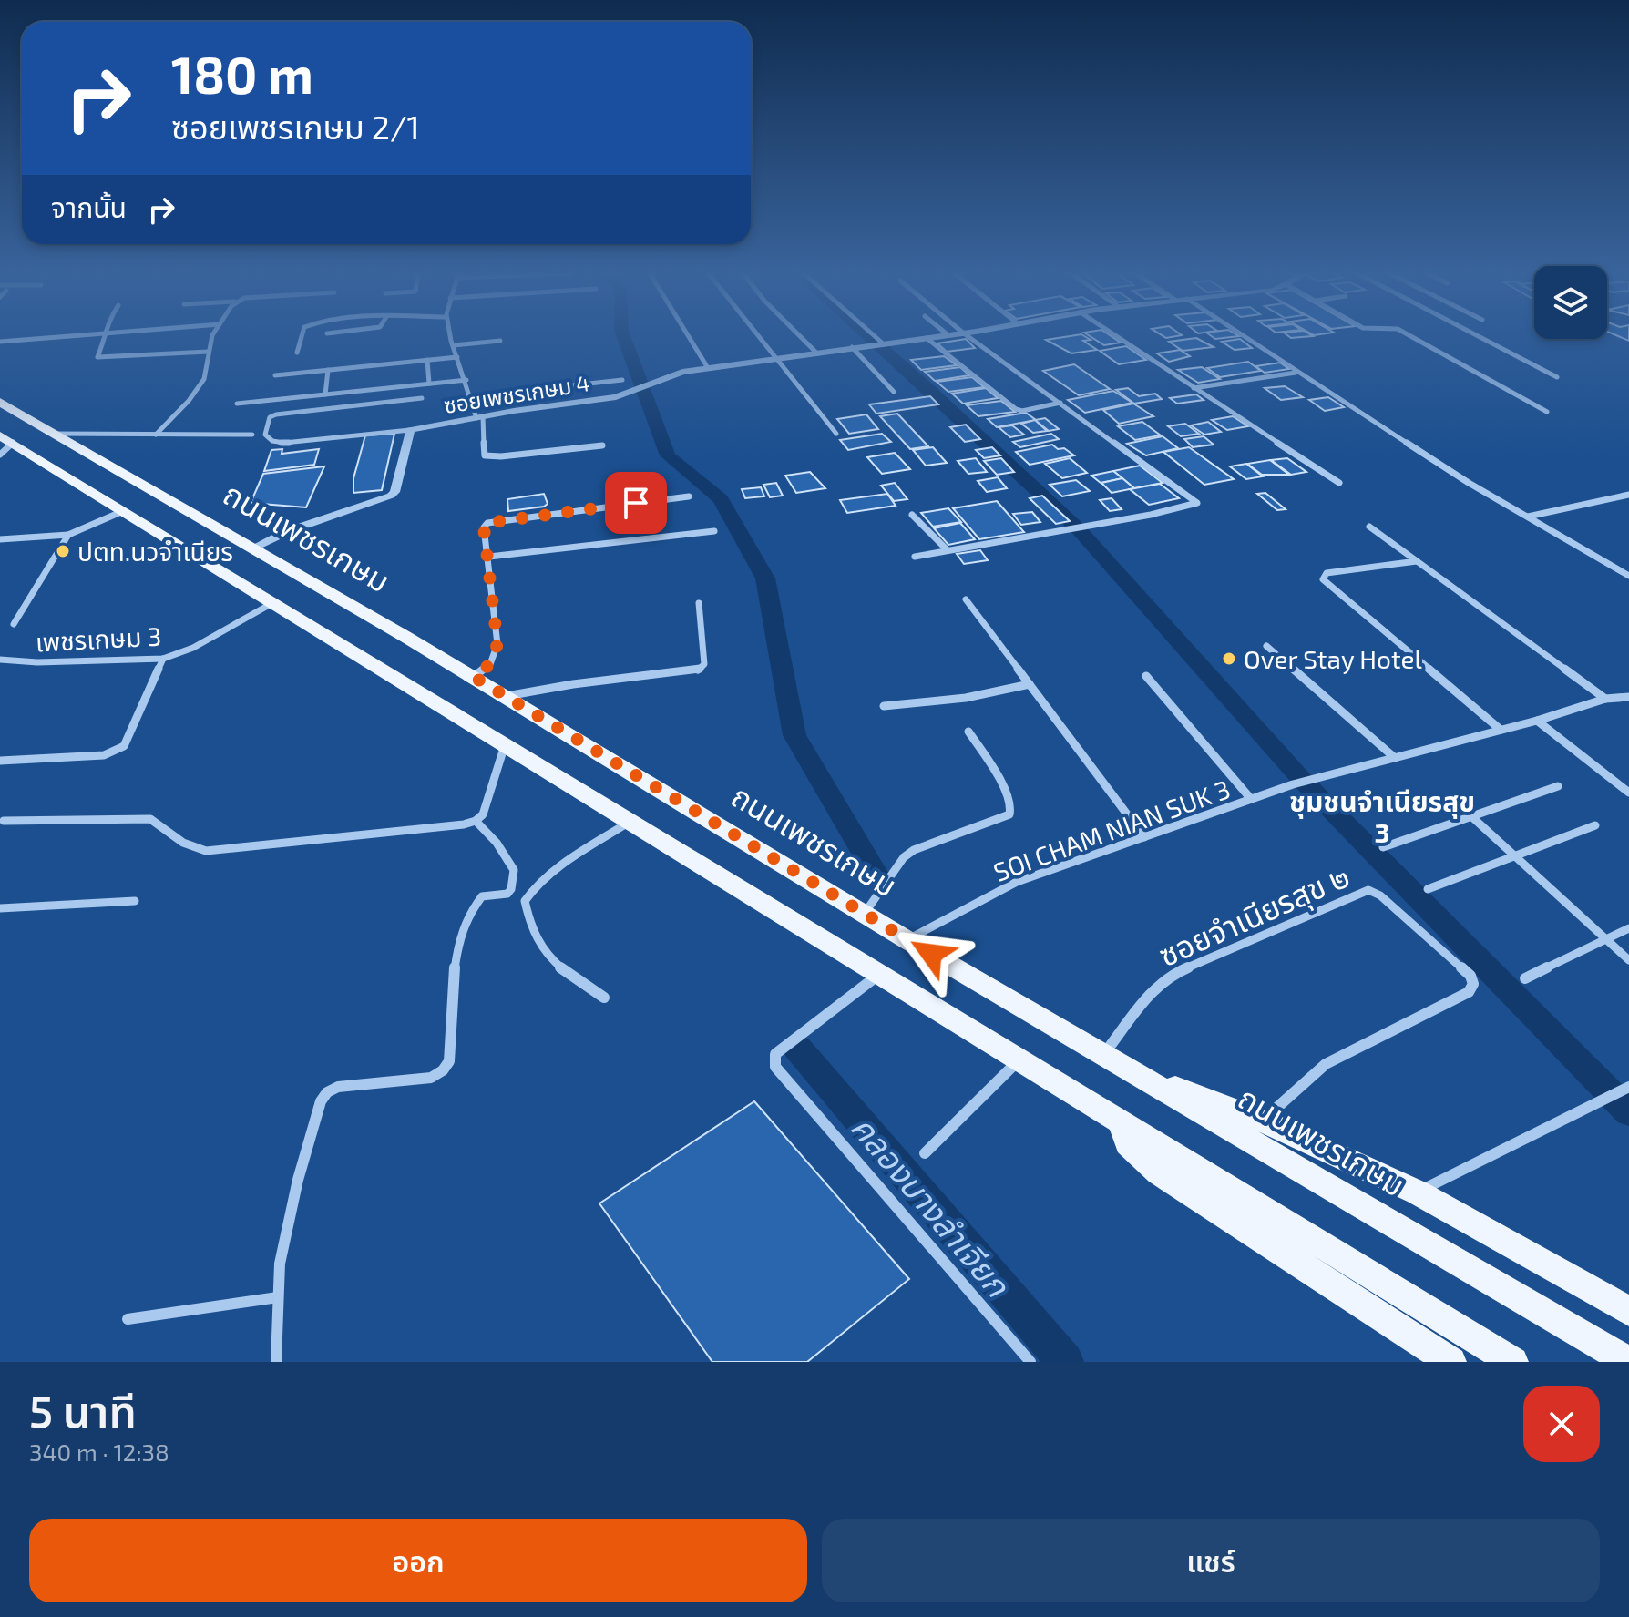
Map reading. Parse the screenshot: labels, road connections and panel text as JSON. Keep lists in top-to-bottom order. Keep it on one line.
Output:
{"streets":{"main road":["ถนนเพชรเกษม"],"street":["ซอยเพชรเกษม 4","เพชรเกษม 3","SOI CHAM NIAN SUK 3","ซอยจำเนียรสุข ๒"]},"crossings":[["ซอยเพชรเกษม 4","ถนนเพชรเกษม"],["ถนนเพชรเกษม","SOI CHAM NIAN SUK 3"],["ถนนเพชรเกษม","ซอยจำเนียรสุข ๒"]],"districts":["ชุมชนจำเนียรสุข 3"],"water":["คลองบางลำเจียก"],"places":["ปตท.นวจำเนียร","Over Stay Hotel"],"page":{"turn":["180 m","ซอยเพชรเกษม 2/1"],"then":"จากนั้น","heading":["5 นาที","340 m · 12:38"],"buttons":["ออก","แชร์"]}}
